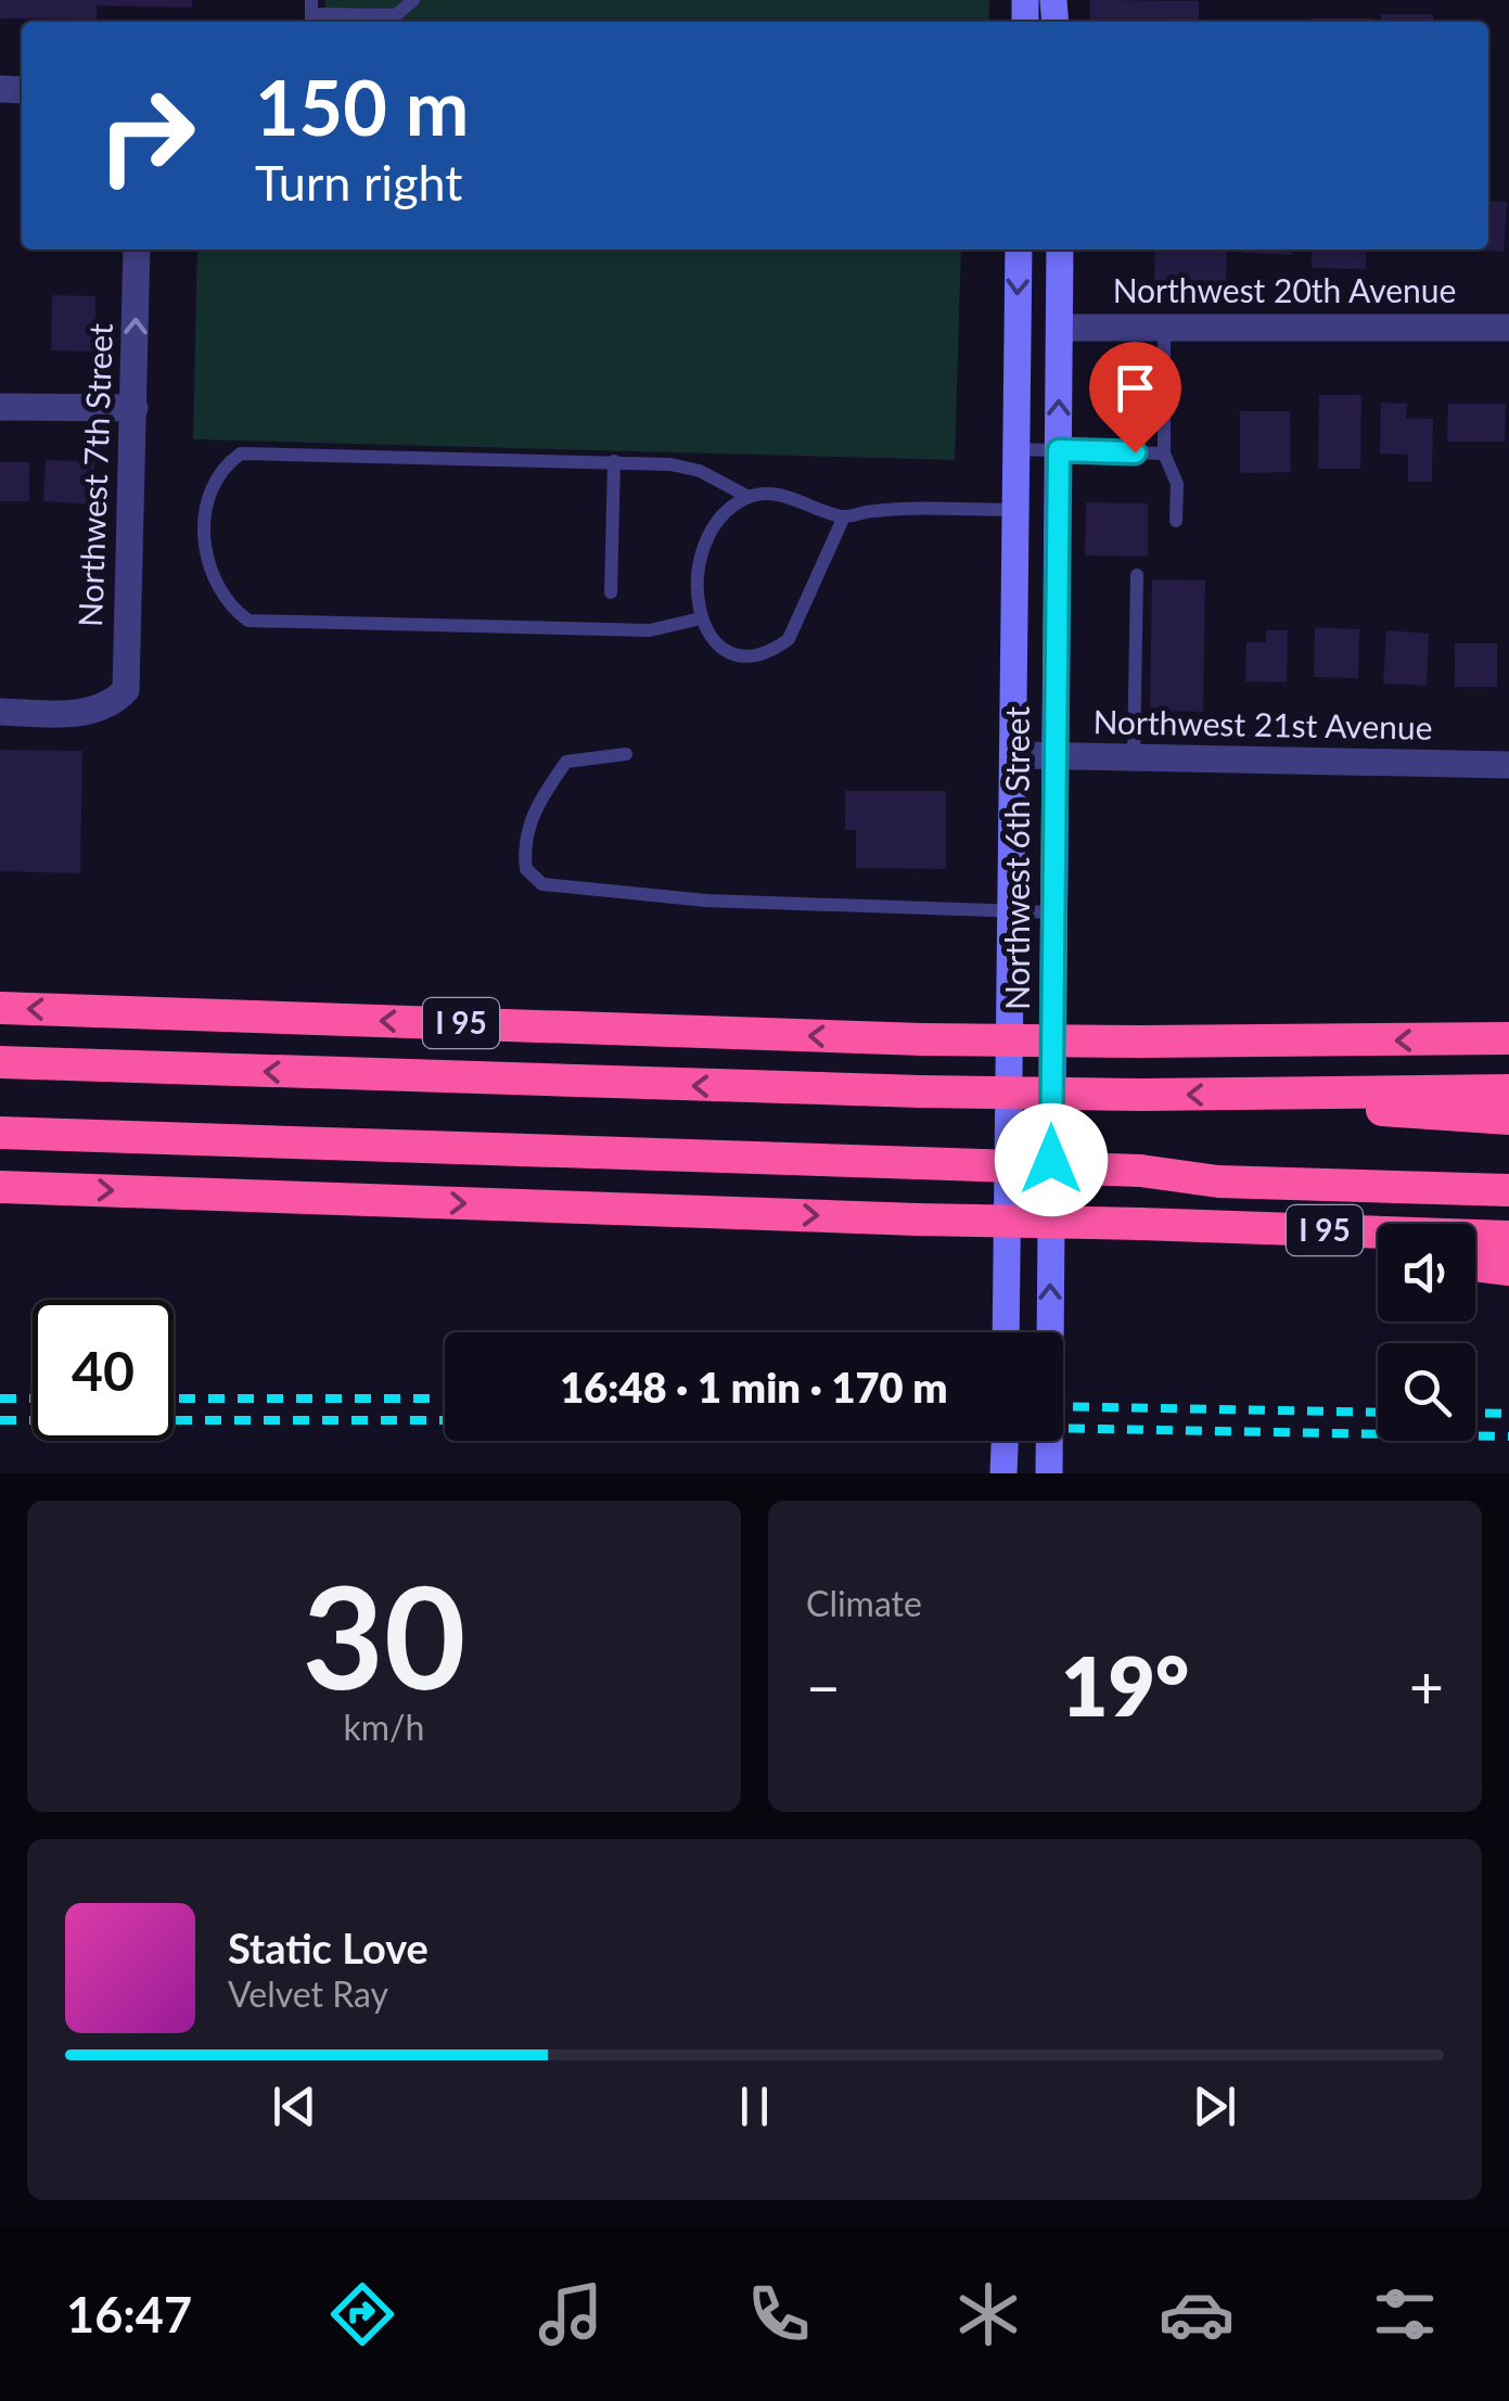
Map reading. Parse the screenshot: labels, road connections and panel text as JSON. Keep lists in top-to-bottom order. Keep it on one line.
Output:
{"streets":{"highway":["I 95"],"street":["Northwest 20th Avenue","Northwest 7th Street","Northwest 21st Avenue","Northwest 6th Street"]},"crossings":[["Northwest 20th Avenue","Northwest 6th Street"],["Northwest 21st Avenue","Northwest 6th Street"]],"page":{"turn":["150 m","Turn right"],"limit":"40","trip":"16:48 · 1 min · 170 m","tile":[["30","km/h"],"Climate"],"heat":["−","19°","+"],"song":["Static Love","Velvet Ray"],"tabs":"16:47"}}
